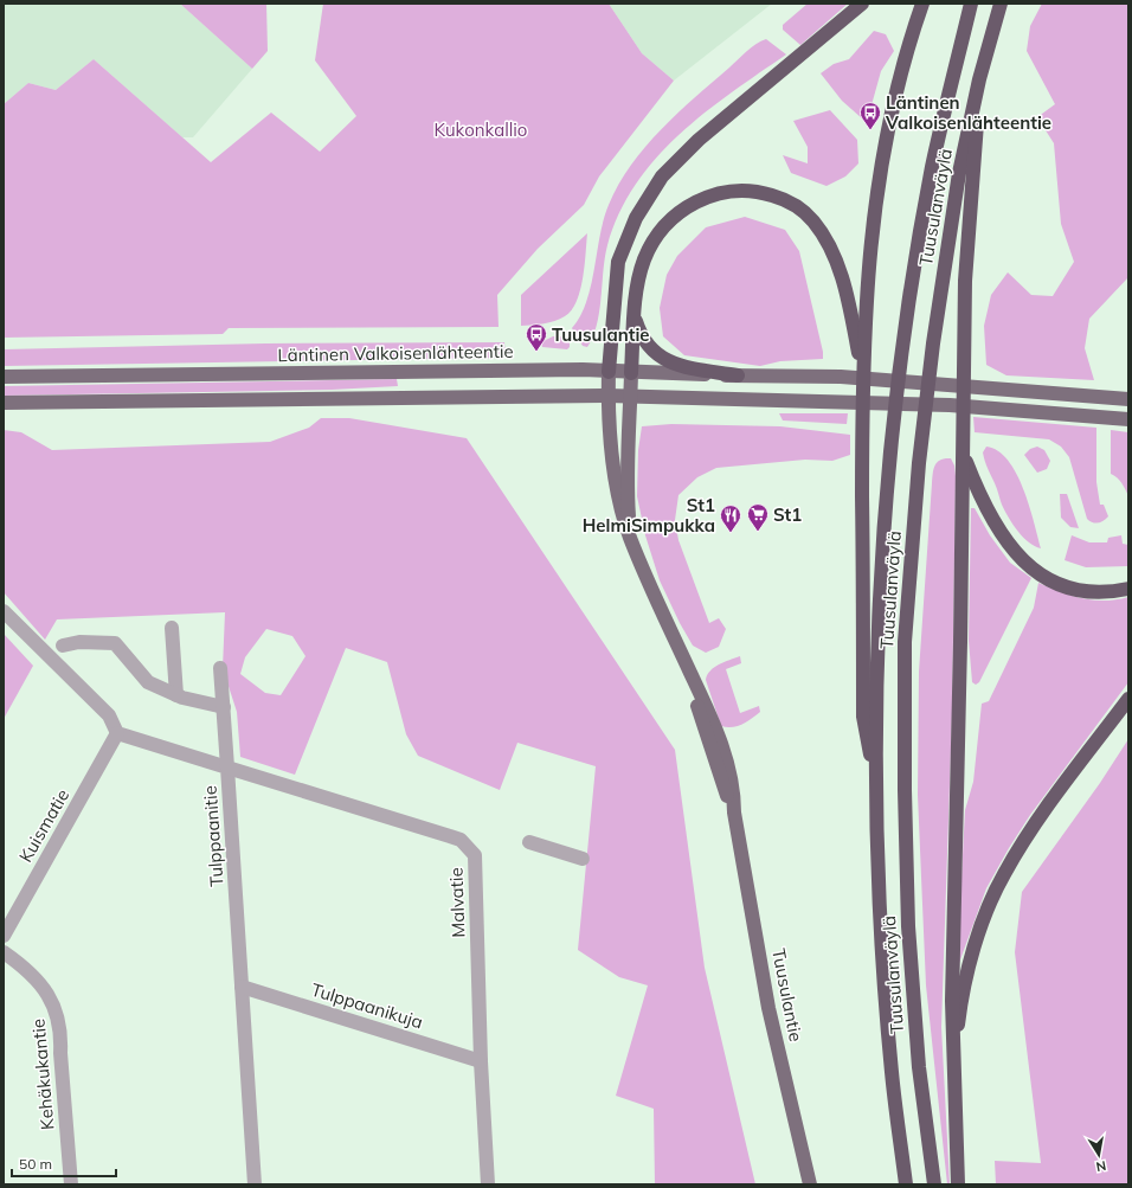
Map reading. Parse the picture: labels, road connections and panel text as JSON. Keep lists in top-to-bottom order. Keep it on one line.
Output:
{"streets":{"highway":["Tuusulanväylä"],"main road":["Läntinen Valkoisenlähteentie","Tuusulantie"],"street":["Kuismatie","Tulppaanitie","Malvatie","Tulppaanikuja","Kehäkukantie"]},"crossings":[["Läntinen Valkoisenlähteentie","Tuusulantie"],["Kuismatie","Tulppaanitie"],["Tulppaanitie","Malvatie"],["Tulppaanitie","Tulppaanikuja"],["Malvatie","Tulppaanikuja"]],"parks":["Kukonkallio"],"places":{"bus stop":["Läntinen Valkoisenlähteentie","Tuusulantie"],"supermarket":["St1"],"restaurant":["St1 HelmiSimpukka"]},"scale_bar":"50 m","north":"bottom"}
